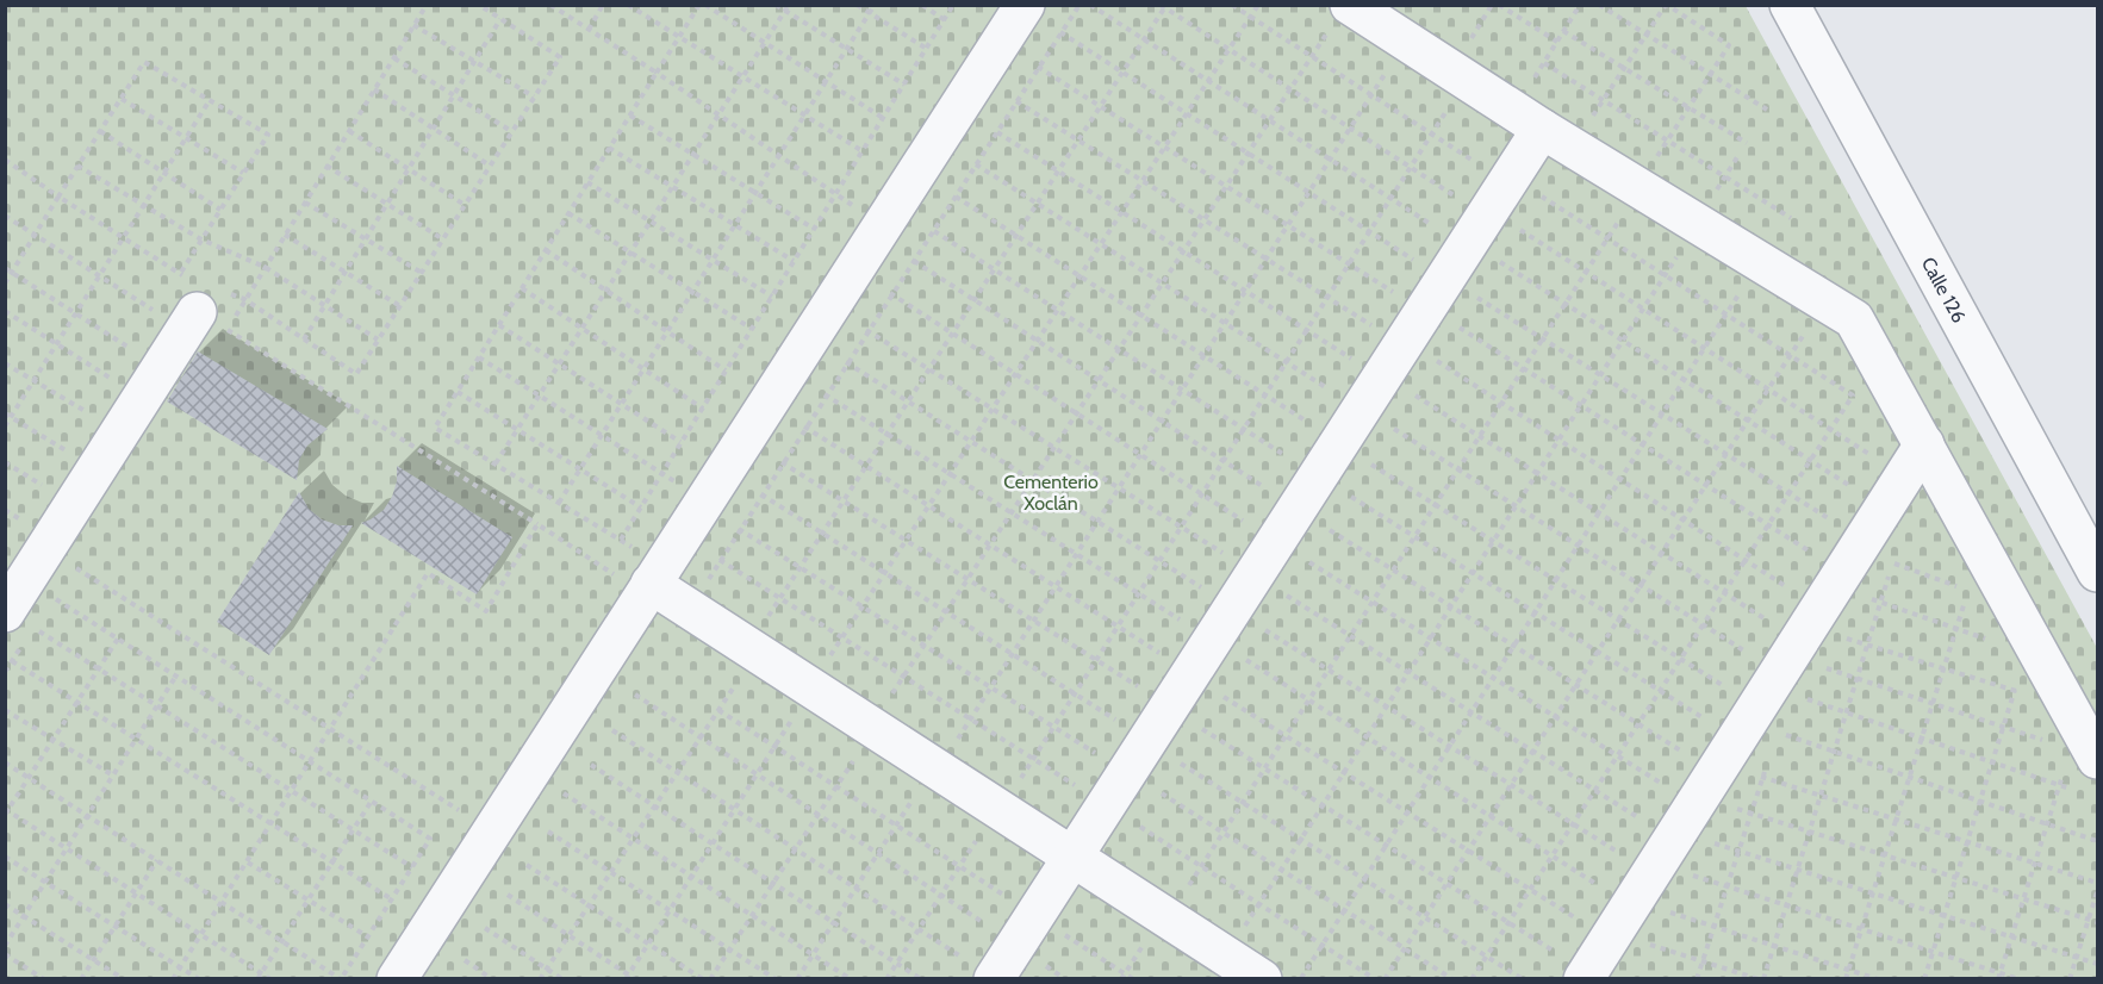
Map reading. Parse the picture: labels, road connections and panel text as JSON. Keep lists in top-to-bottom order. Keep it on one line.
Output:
{"streets":{"street":["Calle 126"]},"parks":["Cementerio Xoclán"]}
